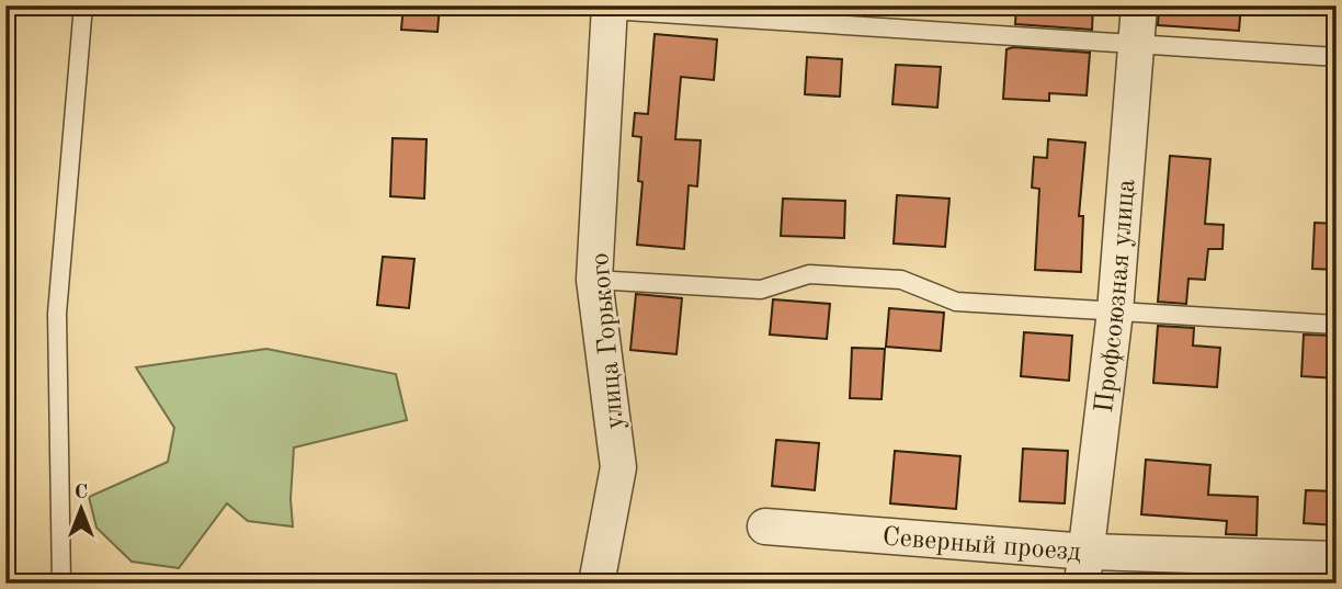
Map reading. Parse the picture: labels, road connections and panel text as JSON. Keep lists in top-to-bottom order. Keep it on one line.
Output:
{"streets":{"street":["Профсоюзная улица","улица Горького","Северный проезд"]},"crossings":[["Профсоюзная улица","Северный проезд"]],"north":"top"}
